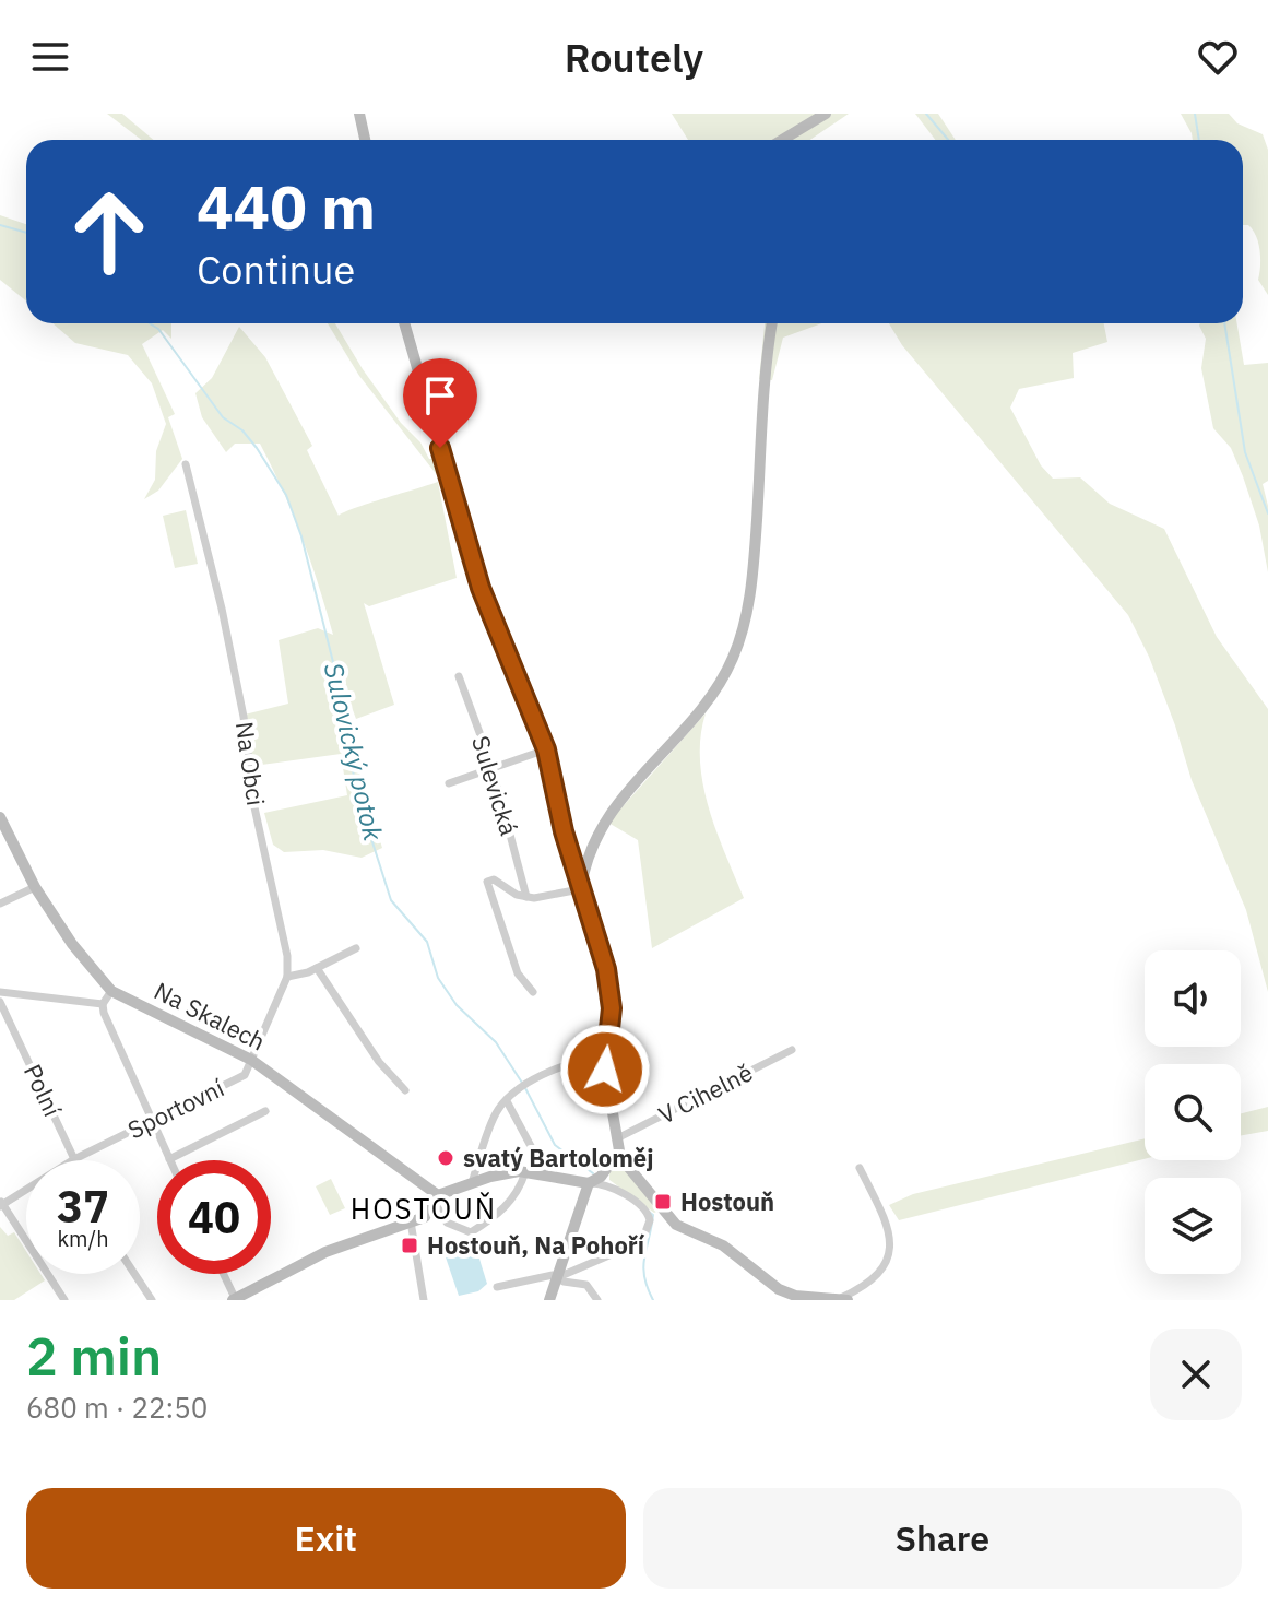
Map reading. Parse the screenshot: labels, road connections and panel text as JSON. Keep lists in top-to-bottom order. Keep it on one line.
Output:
{"streets":{"street":["Na Obci","Sulevická","Na Skalech","Polní","V Cihelně","Sportovní"]},"crossings":[["Na Skalech","Sportovní"],["Polní","Sportovní"]],"districts":["HOSTOUŇ"],"water":["Sulovický potok"],"places":{"other":["svatý Bartoloměj"],"transit":["Hostouň","Hostouň, Na Pohoří"]},"page":{"header":"Routely","turn":["440 m","Continue"],"speed":"37 km/h","limit":"40","heading":["2 min","680 m · 22:50"],"buttons":["Exit","Share"]}}
